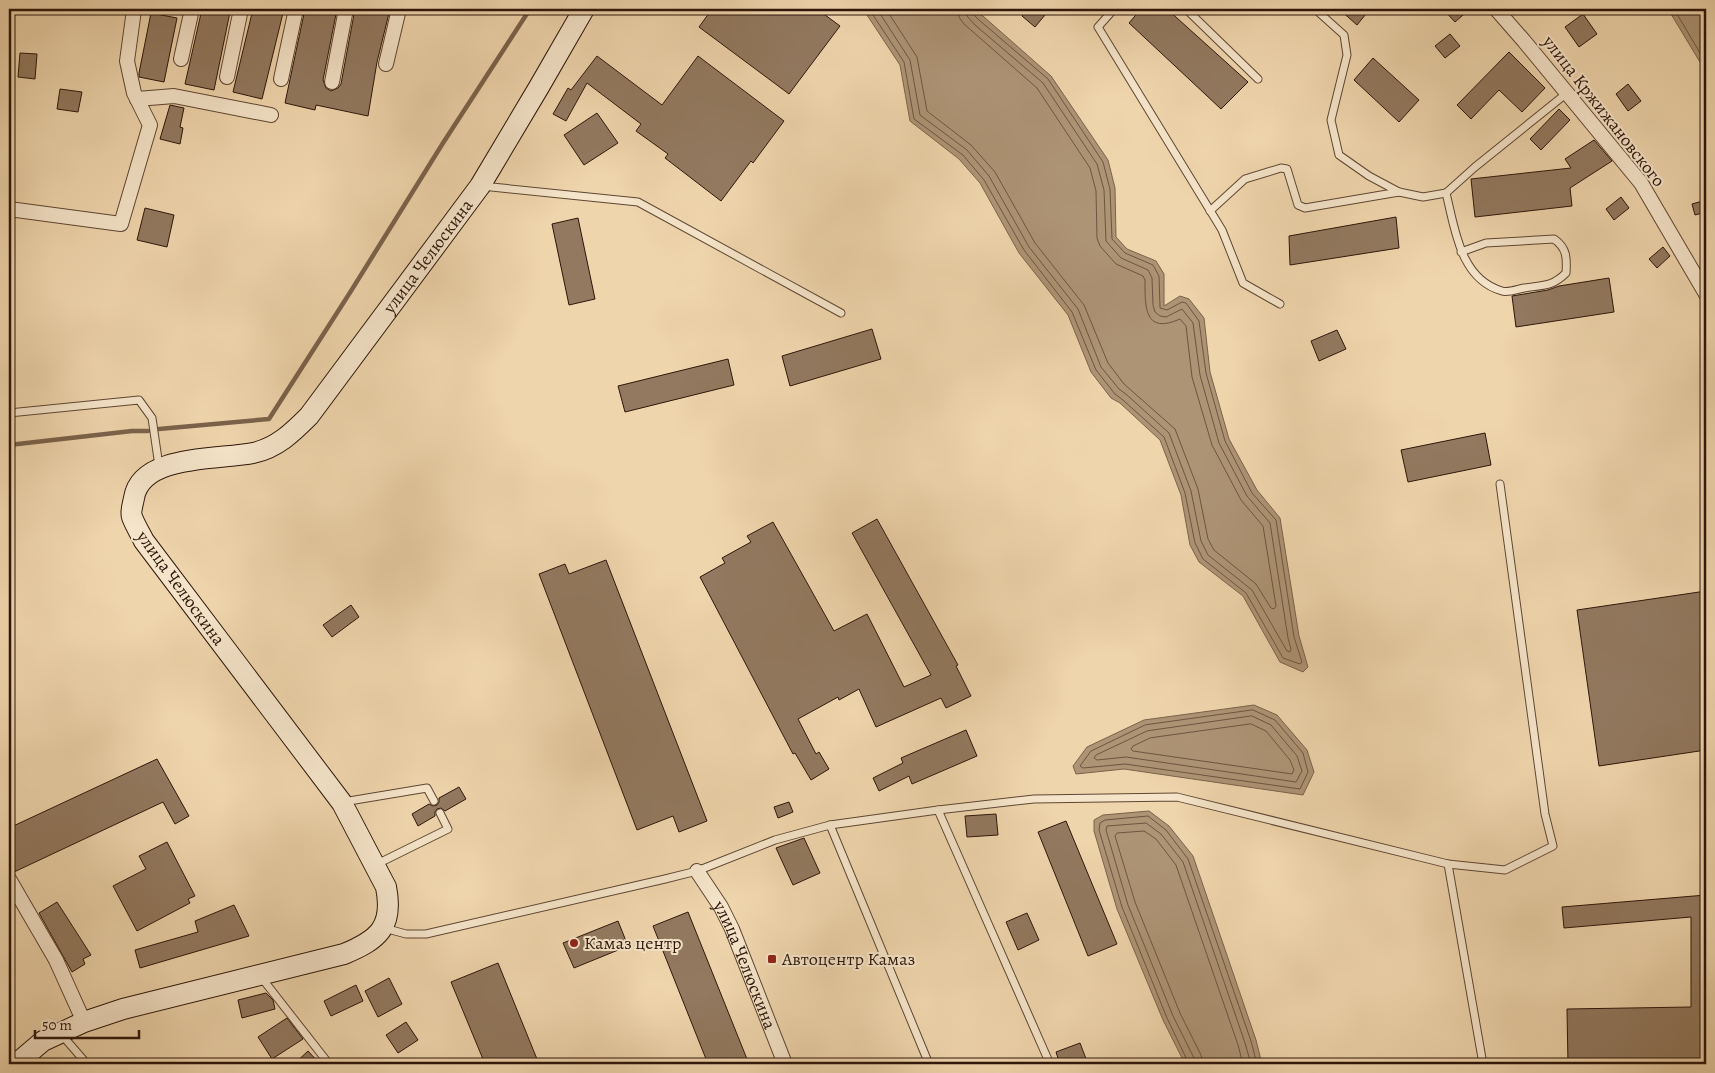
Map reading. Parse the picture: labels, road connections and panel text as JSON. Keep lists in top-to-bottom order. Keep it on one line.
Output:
{"streets":{"street":["улица Кржижановского","улица Челюскина"]},"places":{"other":["Камаз центр"],"transit":["Автоцентр Камаз"]},"scale_bar":"50 m"}
